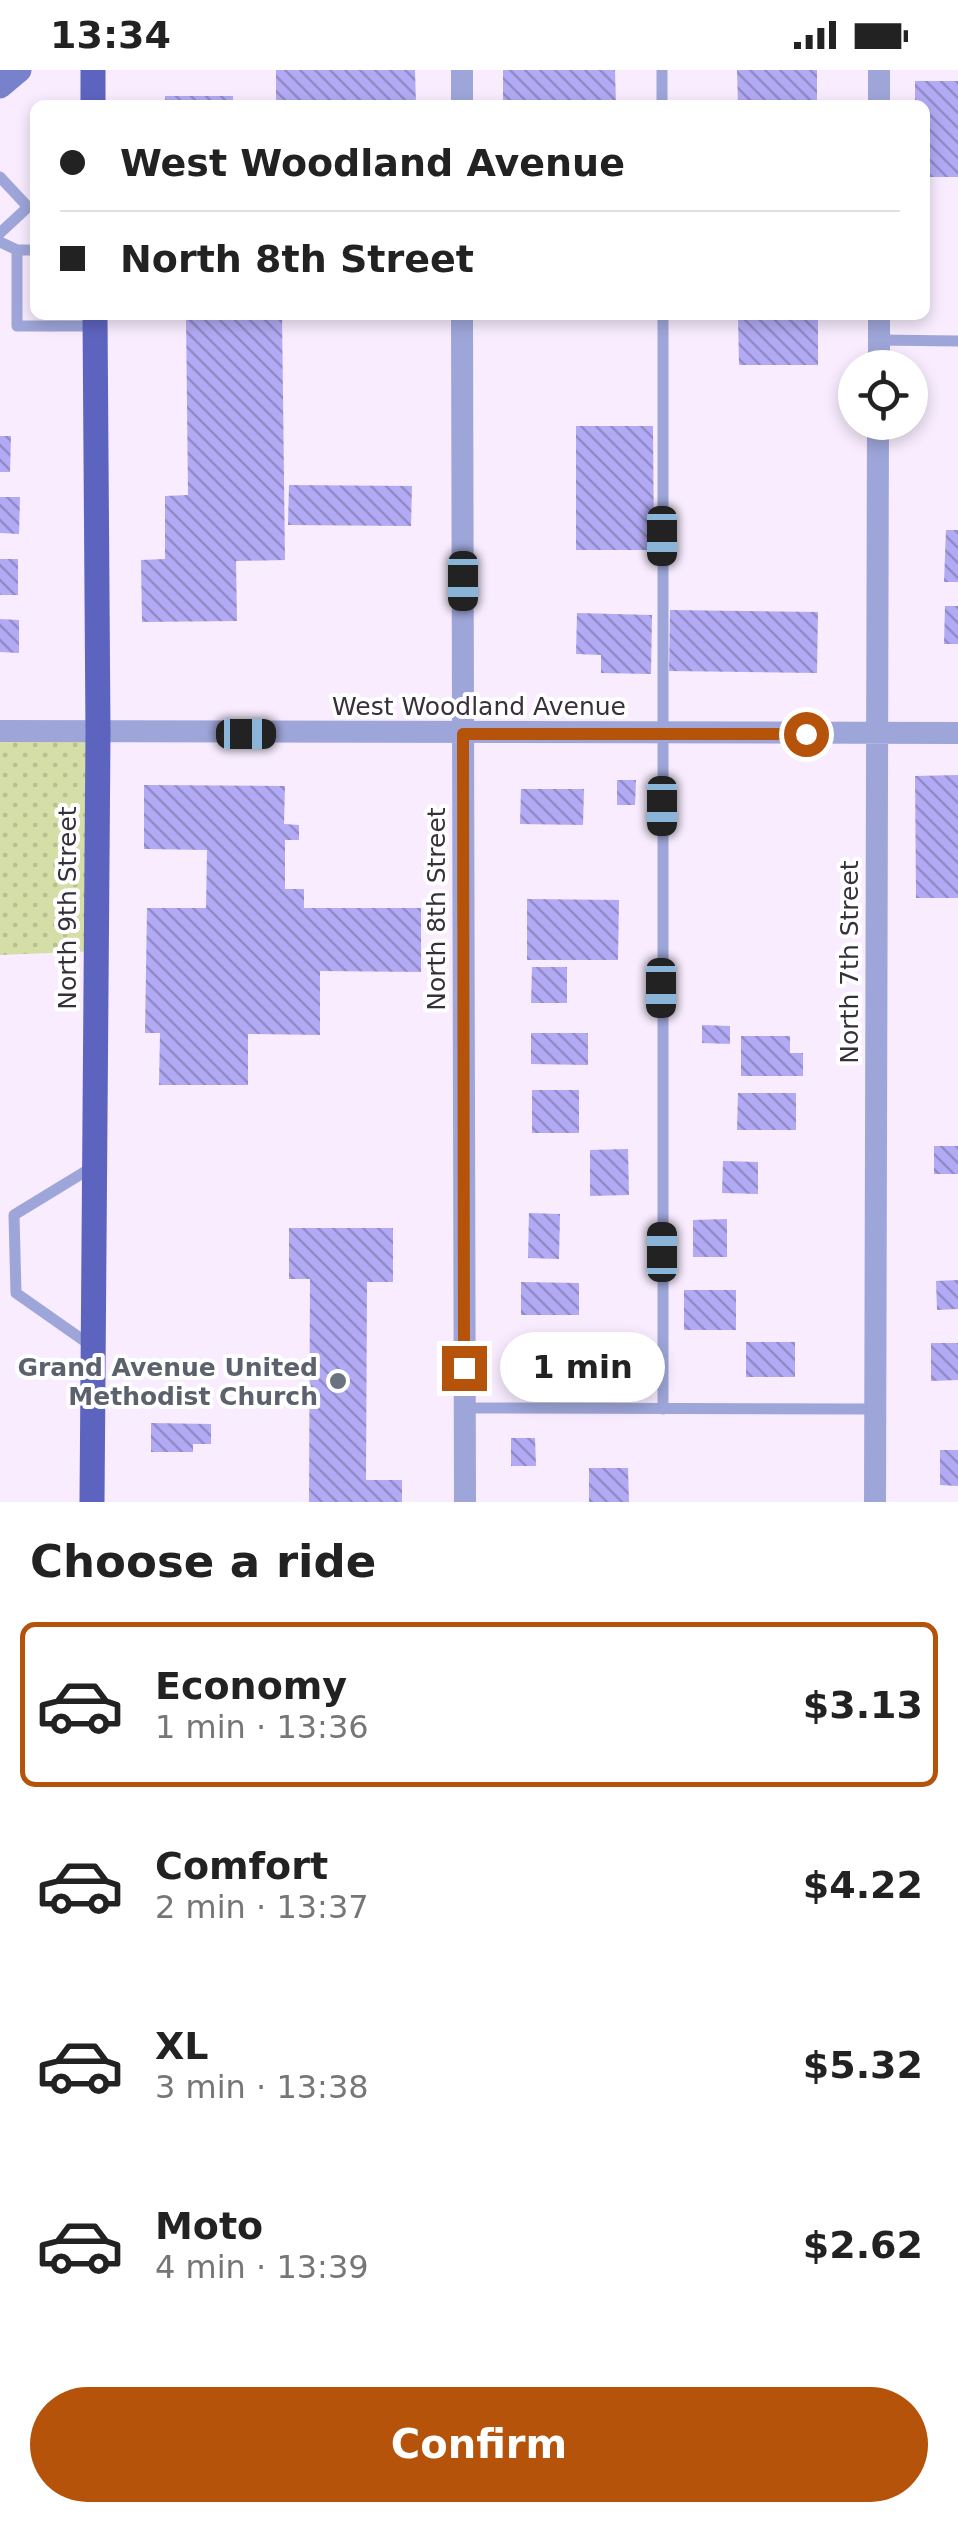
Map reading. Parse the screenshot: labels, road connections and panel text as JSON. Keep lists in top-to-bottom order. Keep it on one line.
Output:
{"streets":{"main road":["North 9th Street"],"street":["West Woodland Avenue","North 8th Street","North 7th Street"]},"crossings":[["West Woodland Avenue","North 9th Street"],["West Woodland Avenue","North 8th Street"],["West Woodland Avenue","North 7th Street"]],"places":["Grand Avenue United Methodist Church"],"page":{"status":"13:34","banner":["West Woodland Avenue","North 8th Street"],"bubble":"1 min","heading":"Choose a ride","list":[{"name":"Economy","note":"1 min · 13:36","value":"$3.13"},{"name":"Comfort","note":"2 min · 13:37","value":"$4.22"},{"name":"XL","note":"3 min · 13:38","value":"$5.32"},{"name":"Moto","note":"4 min · 13:39","value":"$2.62"}],"buttons":"Confirm"}}
